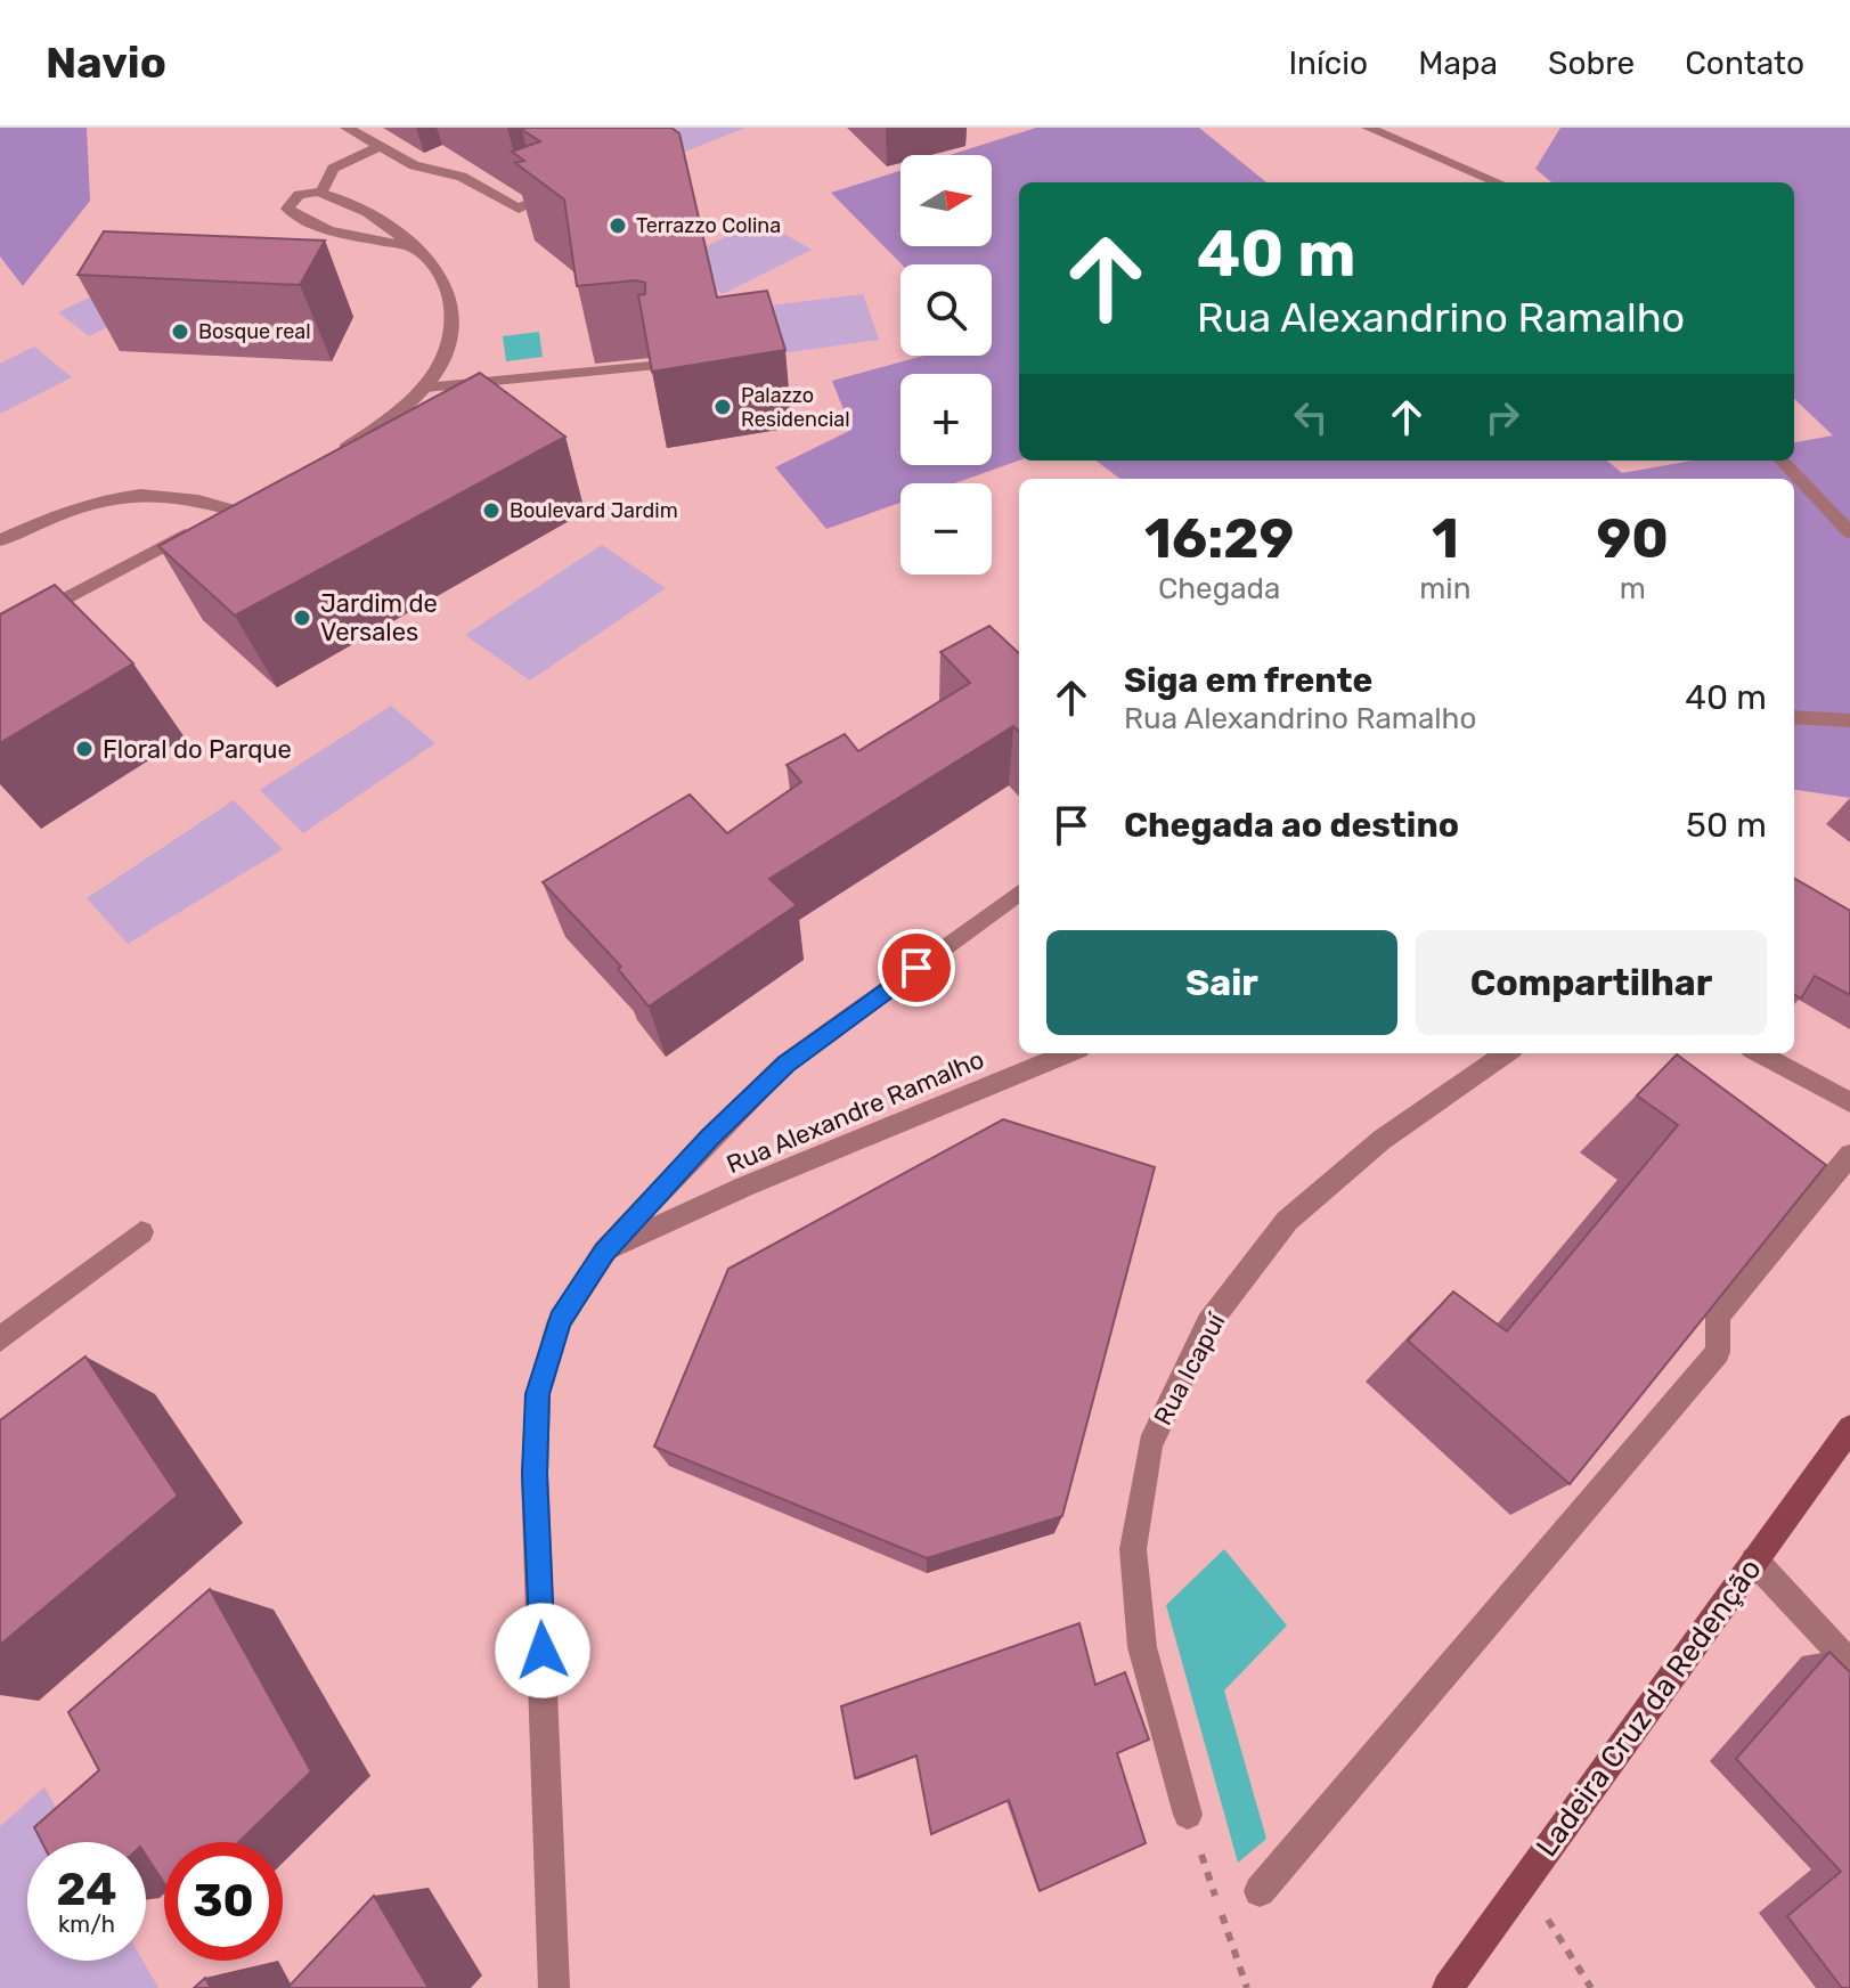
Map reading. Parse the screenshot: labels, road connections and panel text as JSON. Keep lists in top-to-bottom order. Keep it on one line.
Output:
{"streets":{"street":["Rua Alexandre Ramalho","Rua Icapuí","Ladeira Cruz da Redenção"]},"places":["Terrazzo Colina","Bosque real","Palazzo Residencial","Boulevard Jardim","Jardim de Versales","Floral do Parque"],"north":"right","page":{"header":"Navio","nav":["Início","Mapa","Sobre","Contato"],"map_buttons":["+","−"],"turn":["40 m","Rua Alexandrino Ramalho"],"eta":["16:29","Chegada","1","min","90","m"],"list":[{"name":"Siga em frente","note":"Rua Alexandrino Ramalho","value":"40 m"},{"name":"Chegada ao destino","value":"50 m"}],"buttons":["Sair","Compartilhar"],"speed":"24 km/h","limit":"30"}}
